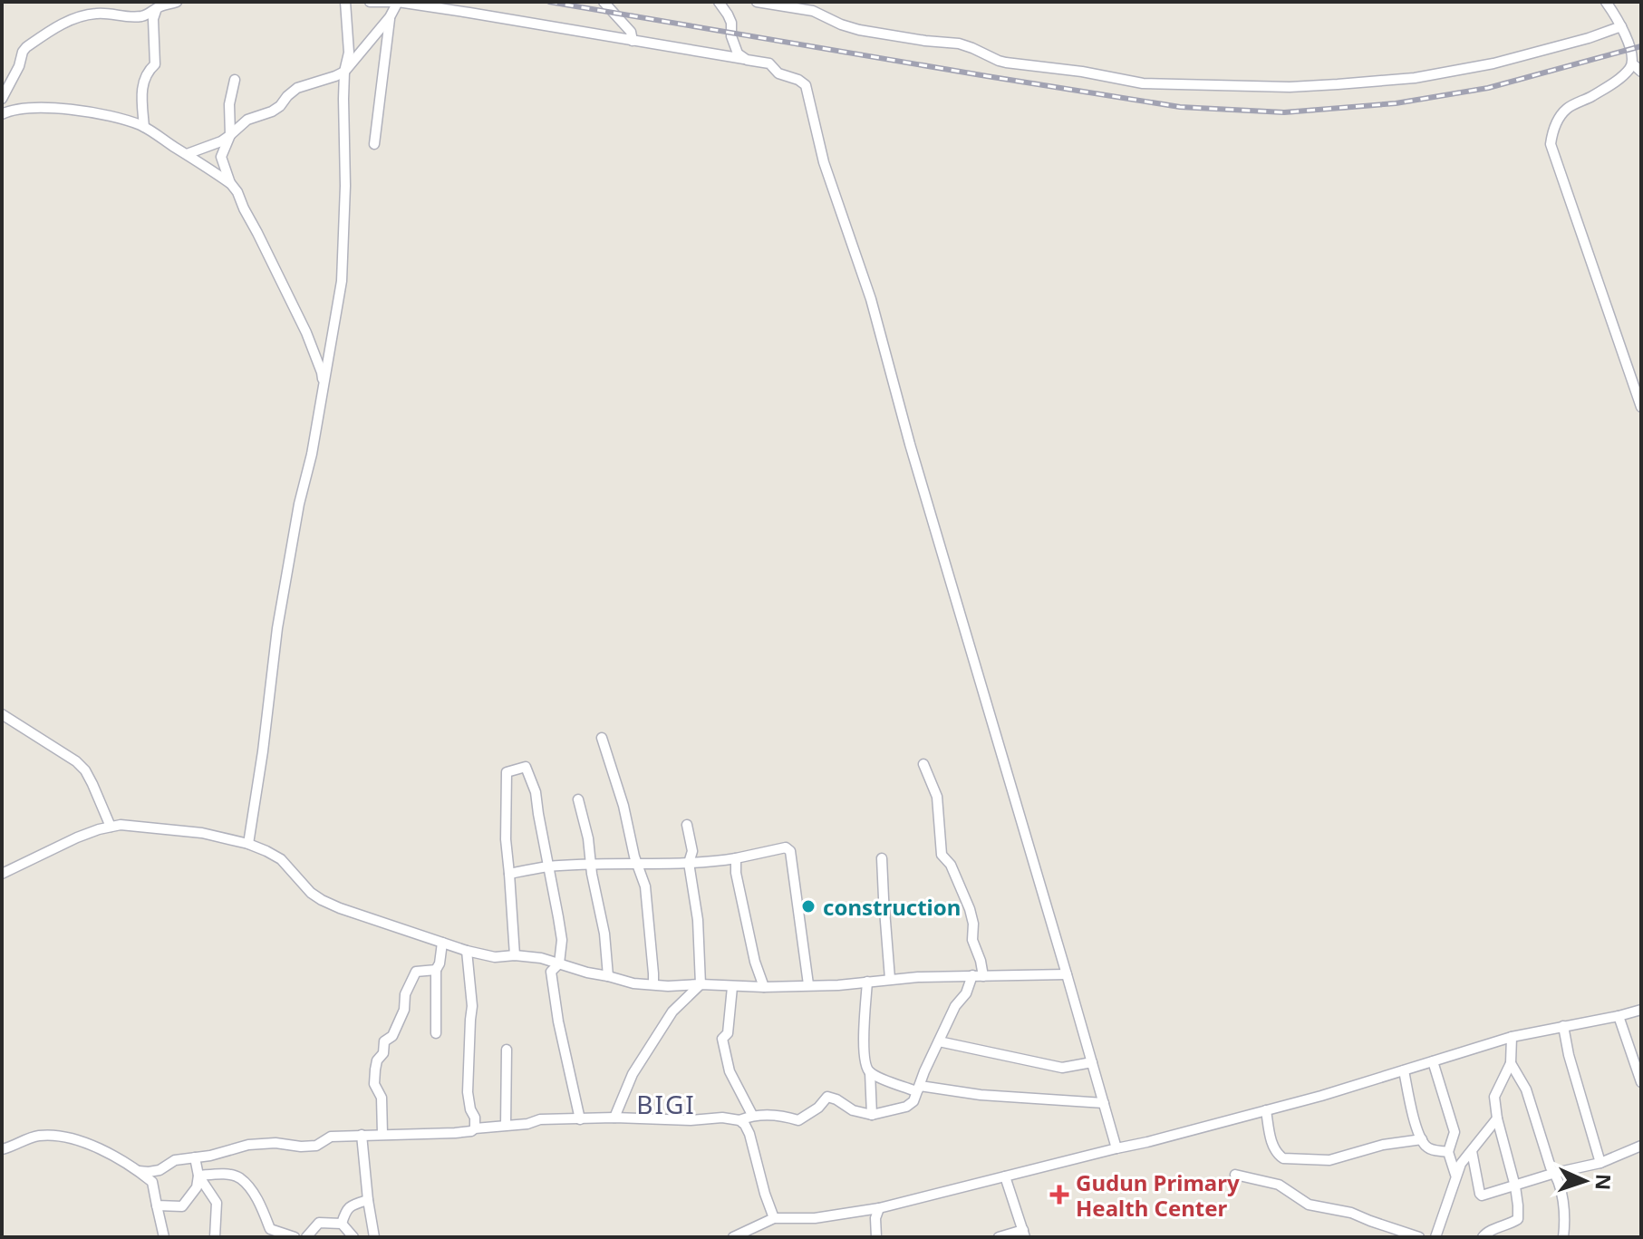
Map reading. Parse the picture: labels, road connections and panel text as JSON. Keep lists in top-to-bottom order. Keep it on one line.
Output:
{"districts":["BIGI"],"places":{"other":["construction"],"health":["Gudun Primary Health Center"]},"north":"right"}
